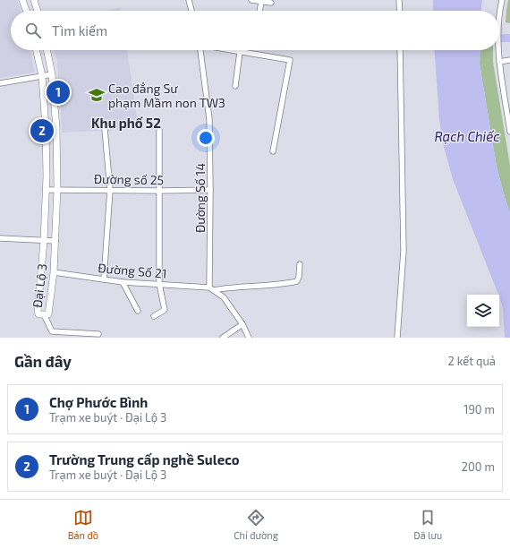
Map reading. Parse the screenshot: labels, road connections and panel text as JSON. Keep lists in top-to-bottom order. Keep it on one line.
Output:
{"streets":{"street":["Đường số 25","Đường Số 14","Đường Số 21","Đại Lộ 3"]},"crossings":[["Đường số 25","Đường Số 14"],["Đường số 25","Đại Lộ 3"],["Đường Số 14","Đường Số 21"],["Đường Số 21","Đại Lộ 3"]],"districts":["Khu phố 52"],"water":["Rạch Chiếc"],"places":{"school or university":["Cao đẳng Sư phạm Mầm non TW3"]},"page":{"search":"Tìm kiếm","pins":["1","2"],"heading":["Gần đây","2 kết quả"],"list":[{"mark":"1","name":"Chợ Phước Bình","note":"Trạm xe buýt · Đại Lộ 3","value":"190 m"},{"mark":"2","name":"Trường Trung cấp nghề Suleco","note":"Trạm xe buýt · Đại Lộ 3","value":"200 m"}],"nav":["Bản đồ","Chỉ đường","Đã lưu"]}}
